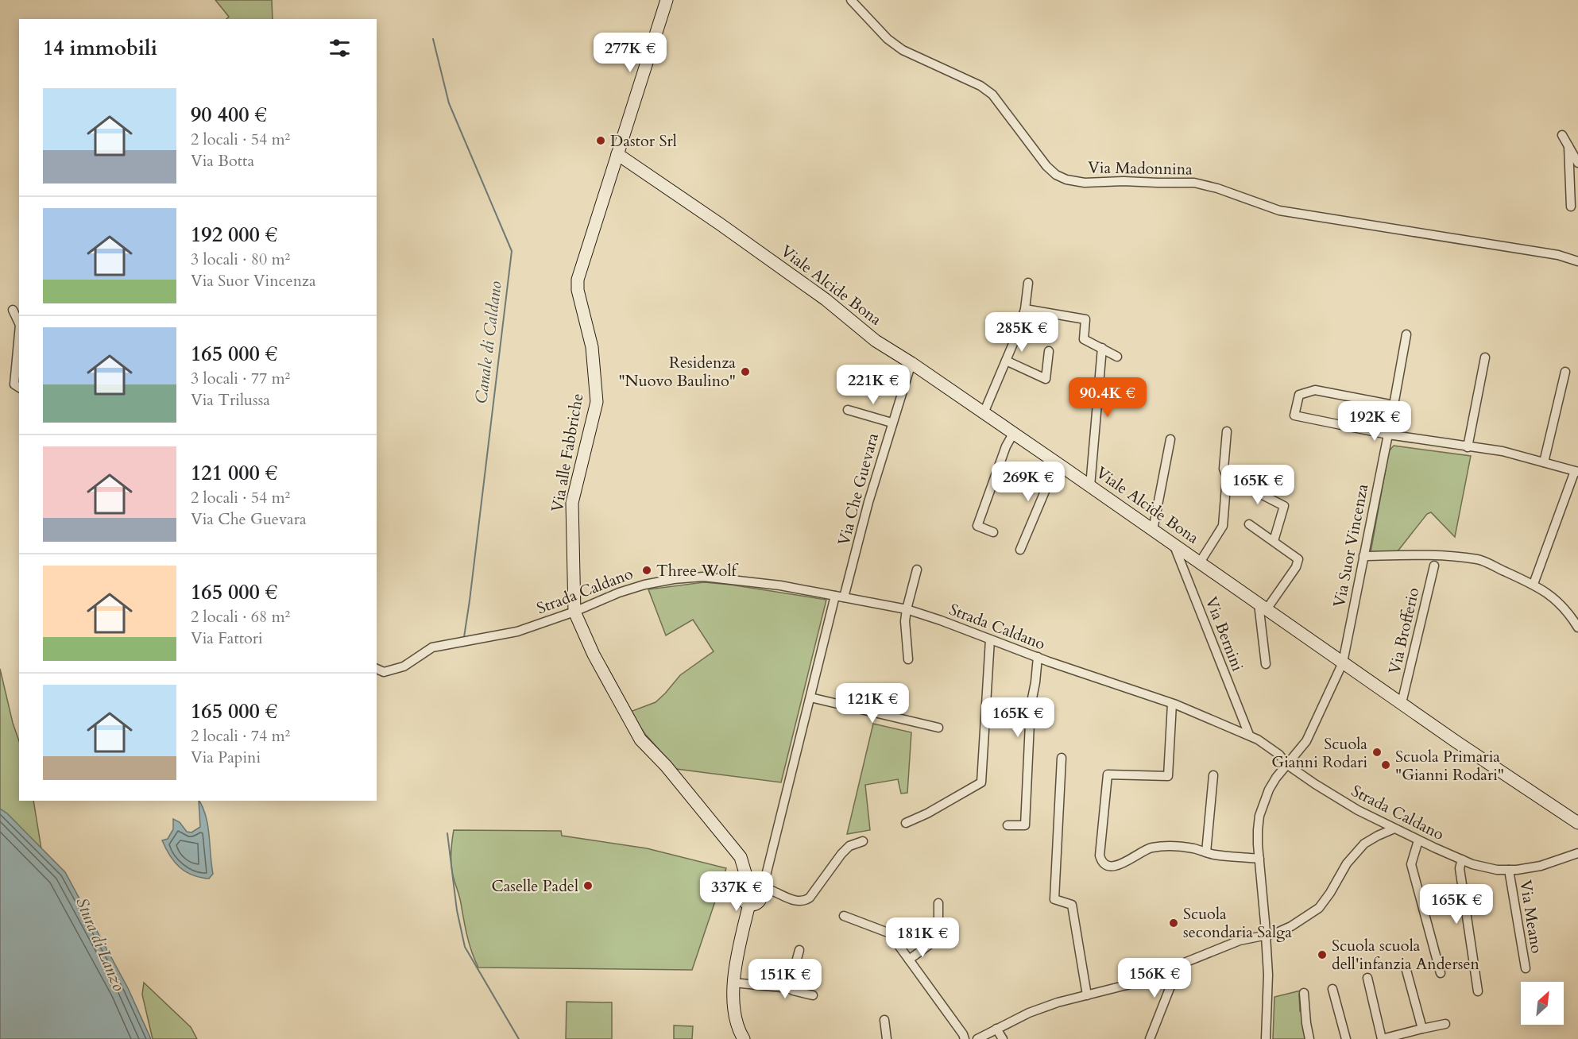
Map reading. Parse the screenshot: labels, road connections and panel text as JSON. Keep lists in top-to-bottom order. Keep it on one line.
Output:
{"streets":{"street":["Via Madonnina","Viale Alcide Bona","Via alle Fabbriche","Via Che Guevara","Via Suor Vincenza","Strada Caldano","Via Brofferio","Via Bernini","Via Meano"]},"crossings":[["Viale Alcide Bona","Via alle Fabbriche"],["Viale Alcide Bona","Via Che Guevara"],["Viale Alcide Bona","Via Suor Vincenza"],["Viale Alcide Bona","Via Brofferio"],["Viale Alcide Bona","Via Bernini"],["Via alle Fabbriche","Strada Caldano"],["Via Che Guevara","Strada Caldano"],["Via Suor Vincenza","Strada Caldano"],["Strada Caldano","Via Bernini"],["Strada Caldano","Via Meano"]],"water":["Canale di Caldano","Stura di Lanzo"],"places":["Dastor Srl","Residenza \"Nuovo Baulino\"","Three Wolf","Scuola Gianni Rodari","Scuola Primaria \"Gianni Rodari\"","Caselle Padel","Scuola secondaria Salga","Scuola scuola dell'infanzia Andersen"],"north":"top right","page":{"heading":"14 immobili","price":["277K €","285K €","221K €","90.4K €","192K €","269K €","165K €","121K €","165K €","337K €","165K €","181K €","156K €","151K €"],"list":[{"name":"90 400 €","note":"2 locali · 54 m² · Via Botta"},{"name":"192 000 €","note":"3 locali · 80 m² · Via Suor Vincenza"},{"name":"165 000 €","note":"3 locali · 77 m² · Via Trilussa"},{"name":"121 000 €","note":"2 locali · 54 m² · Via Che Guevara"},{"name":"165 000 €","note":"2 locali · 68 m² · Via Fattori"},{"name":"165 000 €","note":"2 locali · 74 m² · Via Papini"}]}}
